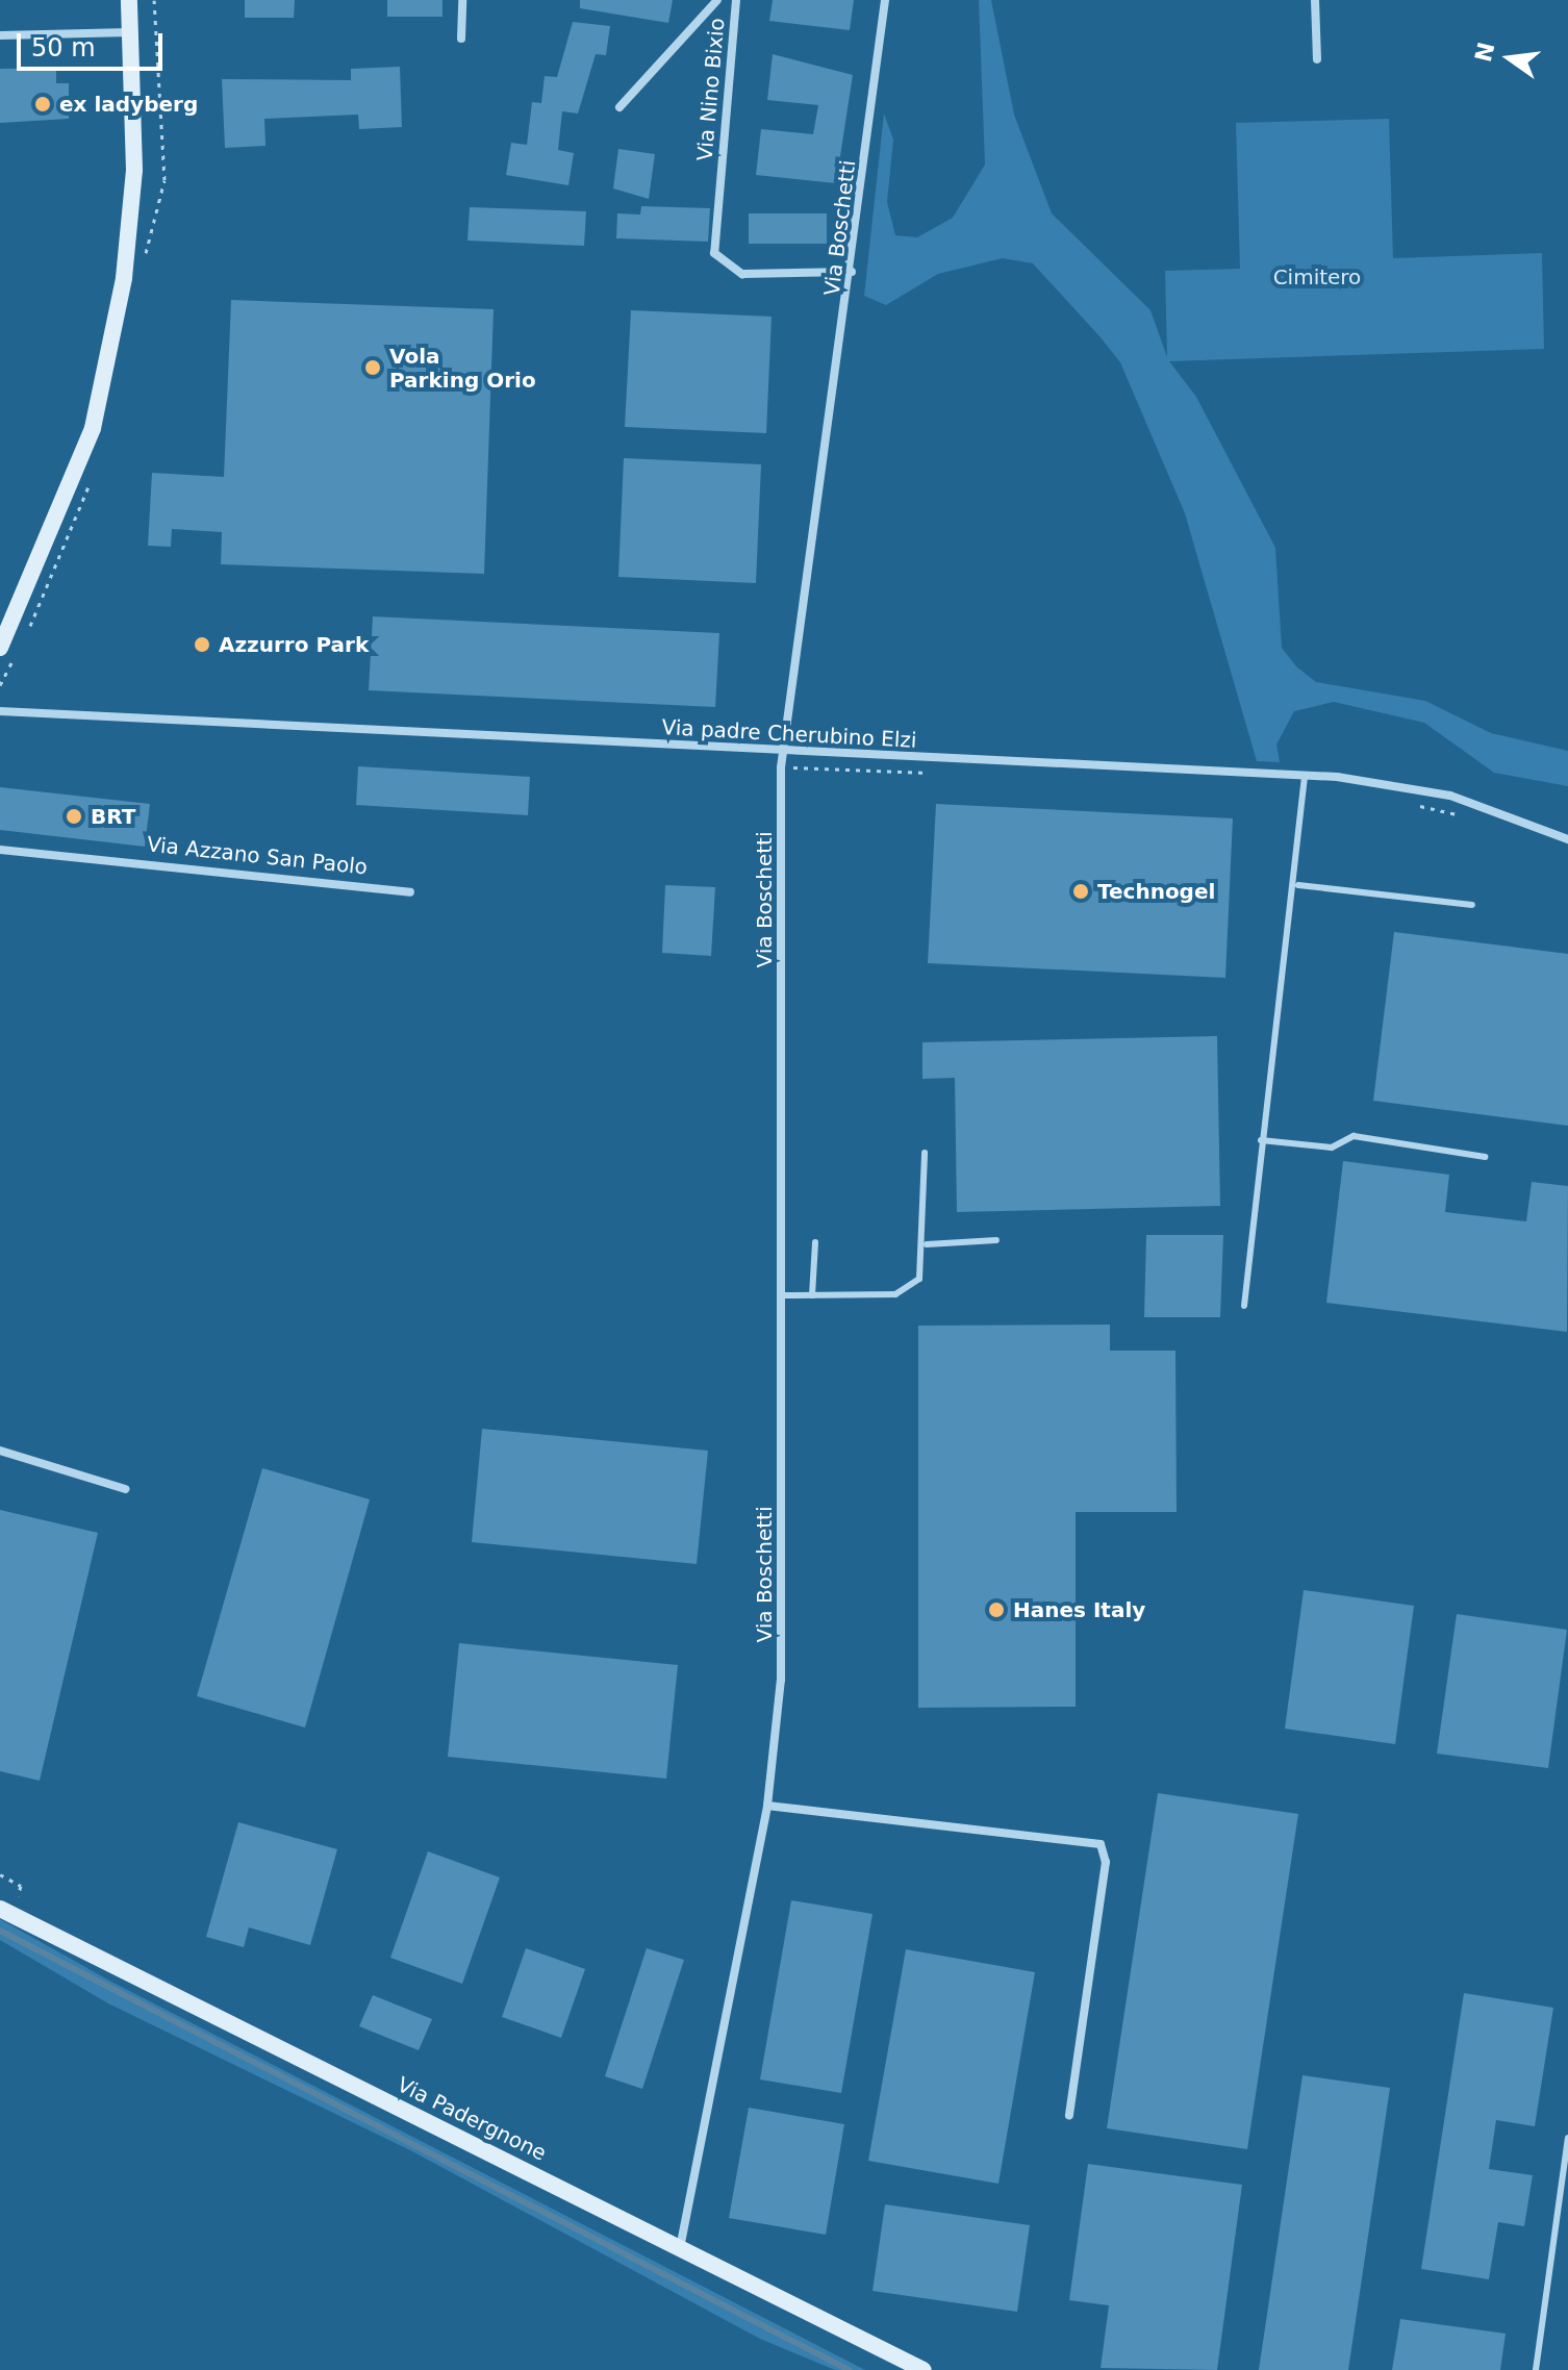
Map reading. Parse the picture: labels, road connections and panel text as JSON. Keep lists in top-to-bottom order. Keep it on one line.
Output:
{"streets":{"street":["Via Nino Bixio","Via Boschetti","Via padre Cherubino Elzi","Via Azzano San Paolo","Via Padergnone"]},"crossings":[["Via Nino Bixio","Via Boschetti"],["Via Boschetti","Via padre Cherubino Elzi"],["Via Boschetti","Via Padergnone"]],"parks":["Cimitero"],"places":["ex ladyberg","Vola Parking Orio","Azzurro Park","BRT","Technogel","Hanes Italy"],"scale_bar":"50 m","north":"left"}
